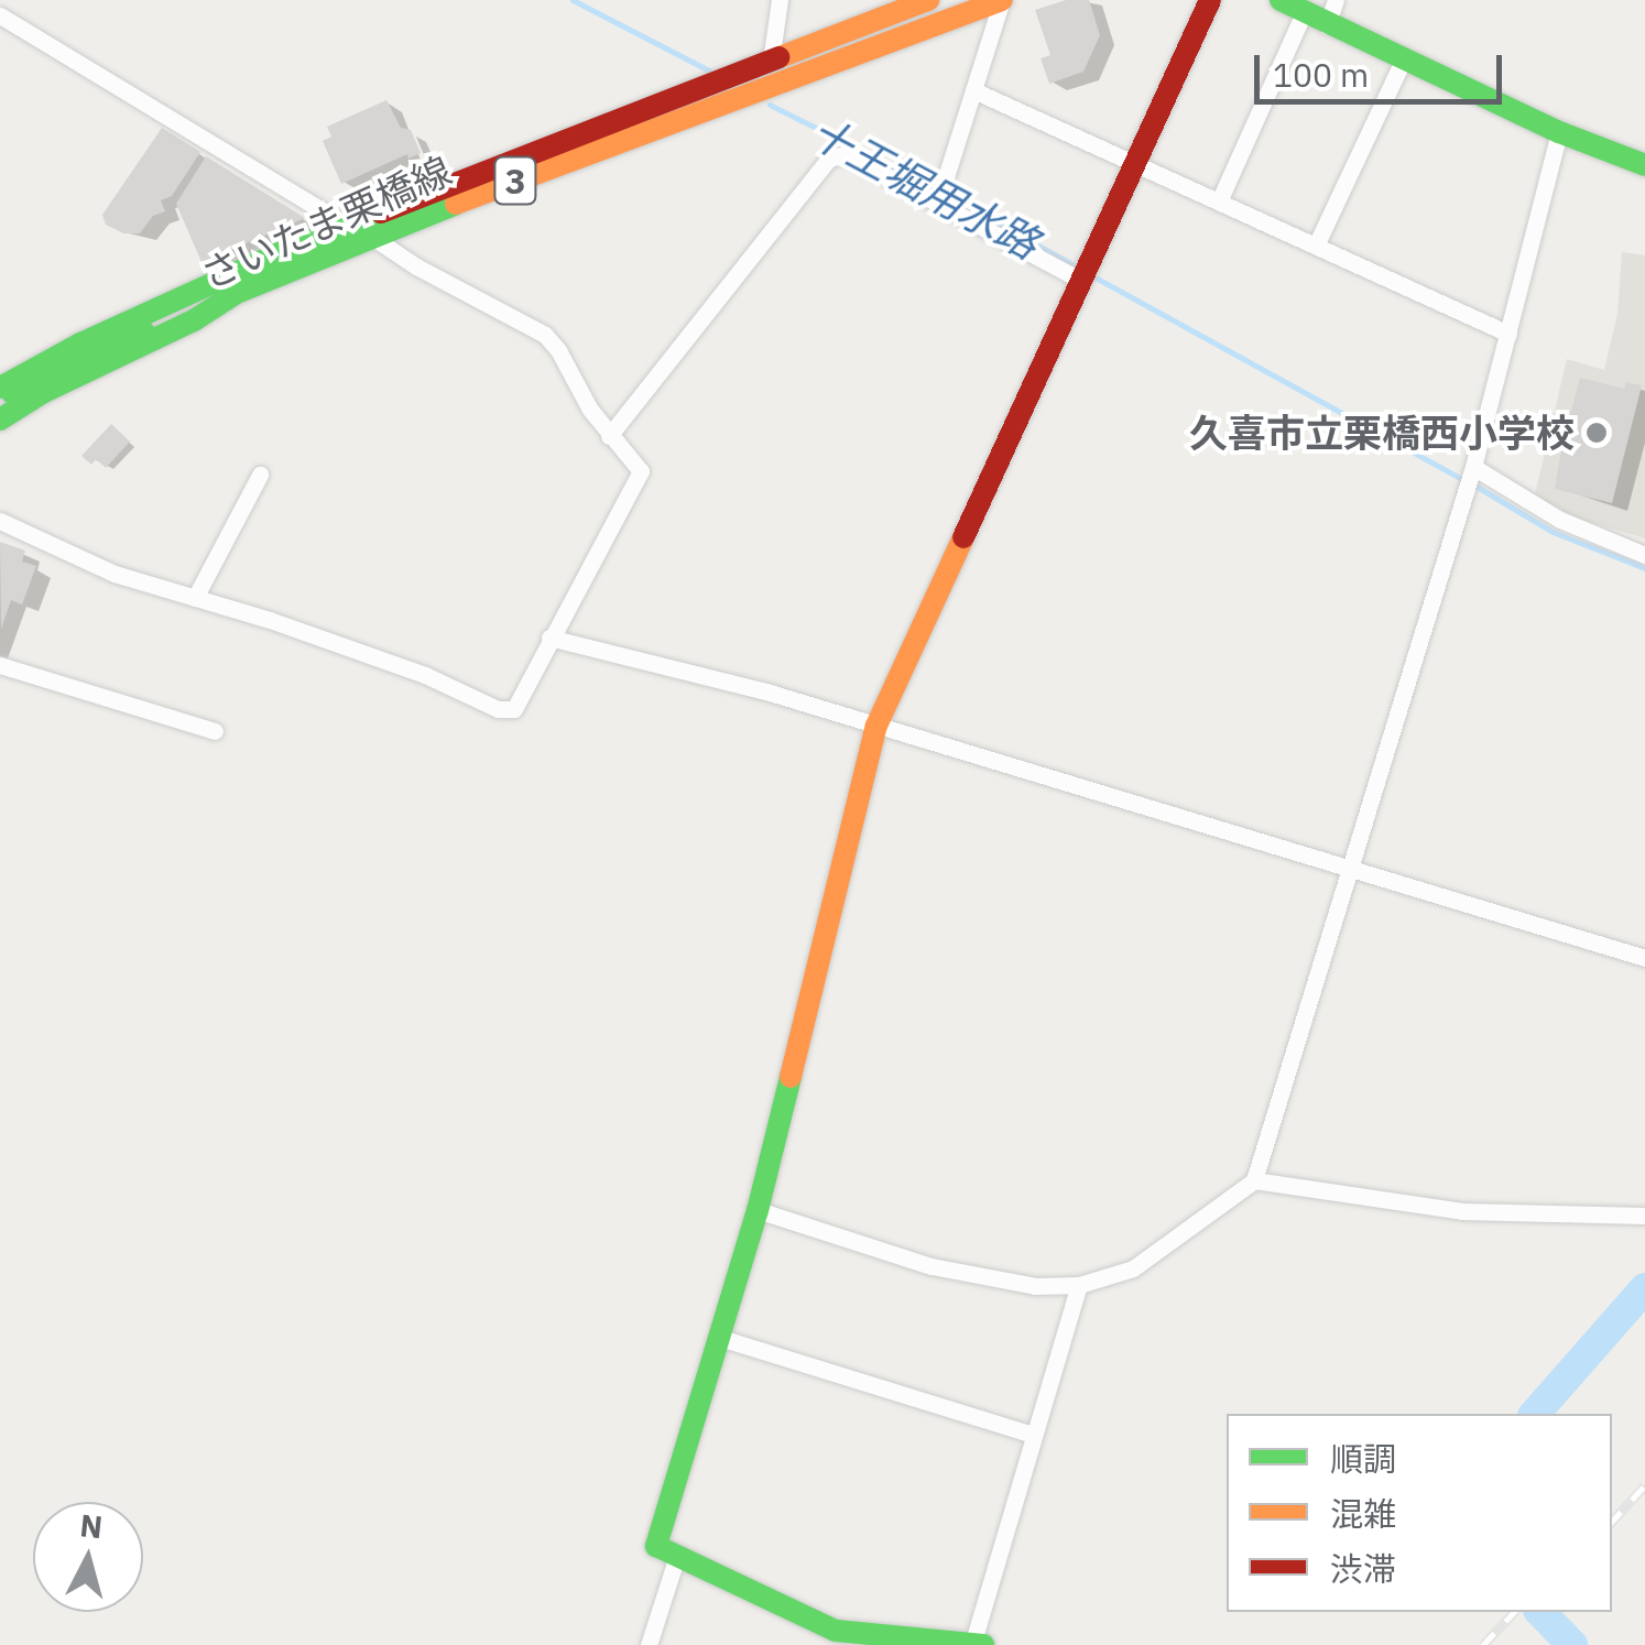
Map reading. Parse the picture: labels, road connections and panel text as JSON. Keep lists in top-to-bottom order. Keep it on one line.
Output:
{"streets":{"main road":["3","さいたま栗橋線"]},"water":["十王堀用水路"],"places":["久喜市立栗橋西小学校"],"legend":["順調","混雑","渋滞"],"scale_bar":"100 m","north":"top"}
